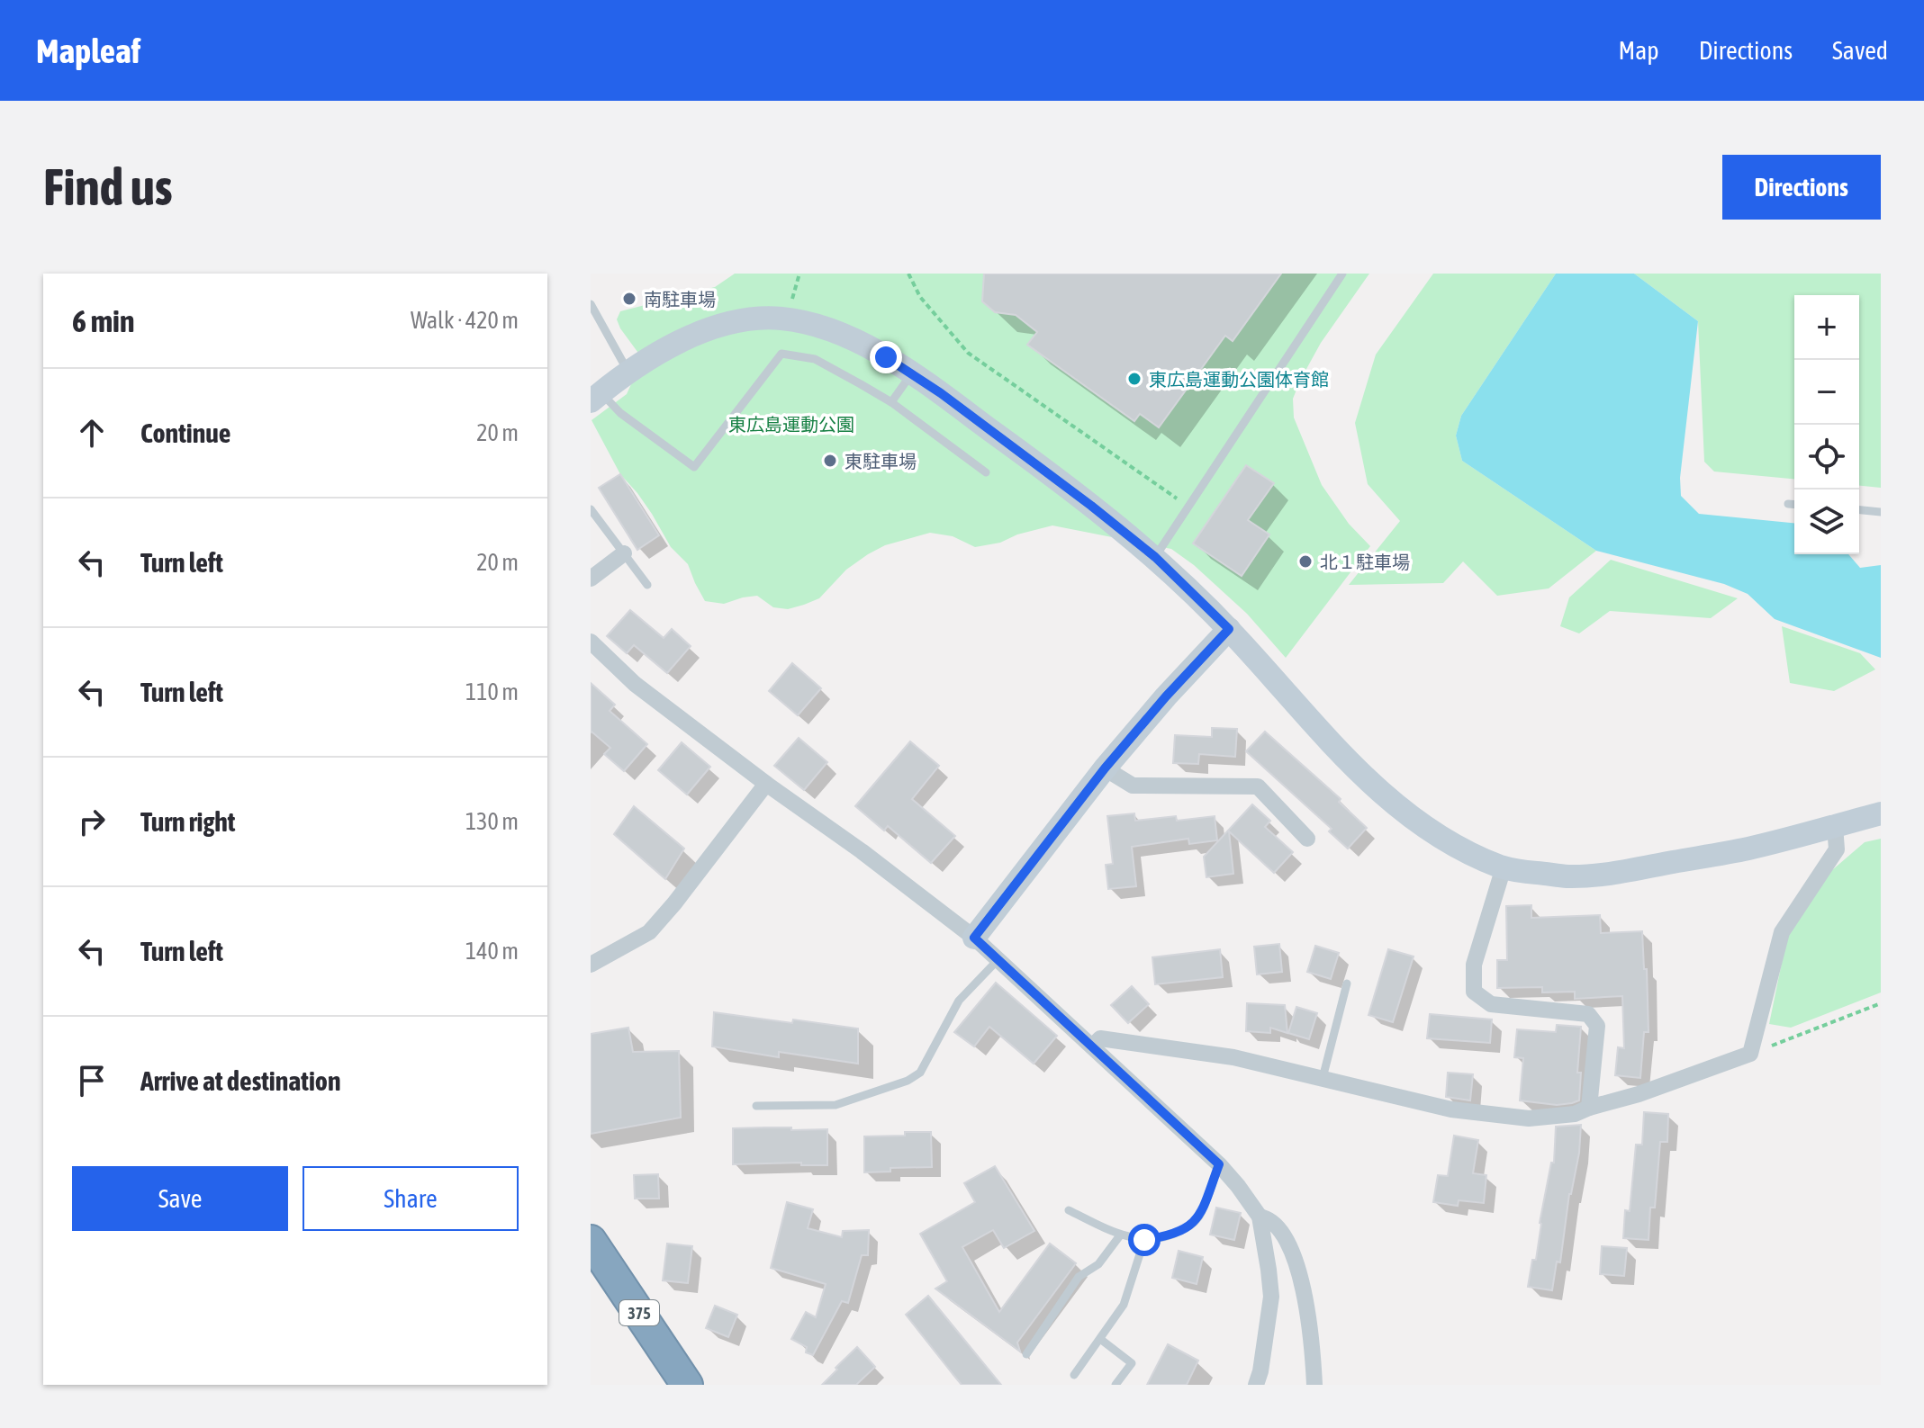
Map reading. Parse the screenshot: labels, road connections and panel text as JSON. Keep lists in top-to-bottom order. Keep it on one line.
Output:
{"streets":{"highway":["375"]},"parks":["東広島運動公園"],"places":["南駐車場","東広島運動公園体育館","東駐車場","北１駐車場"],"page":{"header":"Mapleaf","nav":["Map","Directions","Saved"],"buttons":["Directions",["Save","Share"]],"title":"Find us","heading":["6 min","Walk · 420 m"],"map_buttons":["+","−"],"list":[["Continue","20 m"],["Turn left","20 m"],["Turn left","110 m"],["Turn right","130 m"],["Turn left","140 m"],"Arrive at destination"]}}
